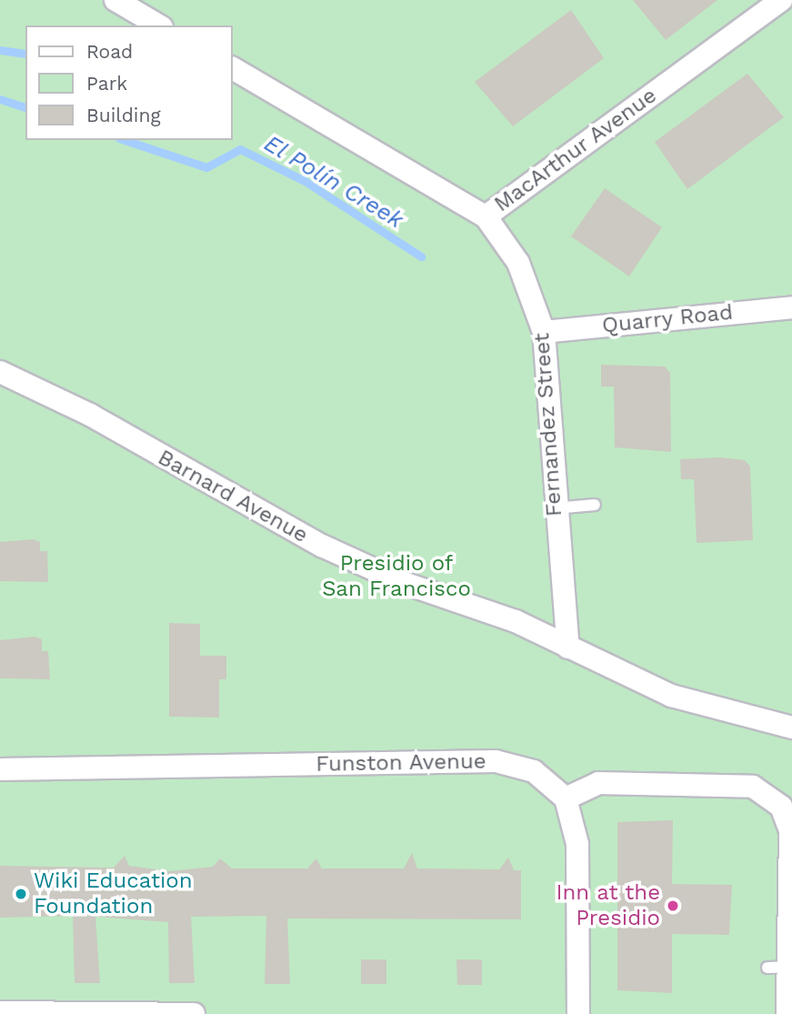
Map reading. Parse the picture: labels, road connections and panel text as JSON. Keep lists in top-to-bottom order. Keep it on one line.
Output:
{"streets":{"street":["MacArthur Avenue","Quarry Road","Fernandez Street","Barnard Avenue","Funston Avenue"]},"crossings":[["MacArthur Avenue","Fernandez Street"],["Quarry Road","Fernandez Street"],["Fernandez Street","Barnard Avenue"]],"water":["El Polín Creek"],"parks":["Presidio of San Francisco"],"places":["Wiki Education Foundation","Inn at the Presidio"],"legend":["Road","Park","Building"]}
